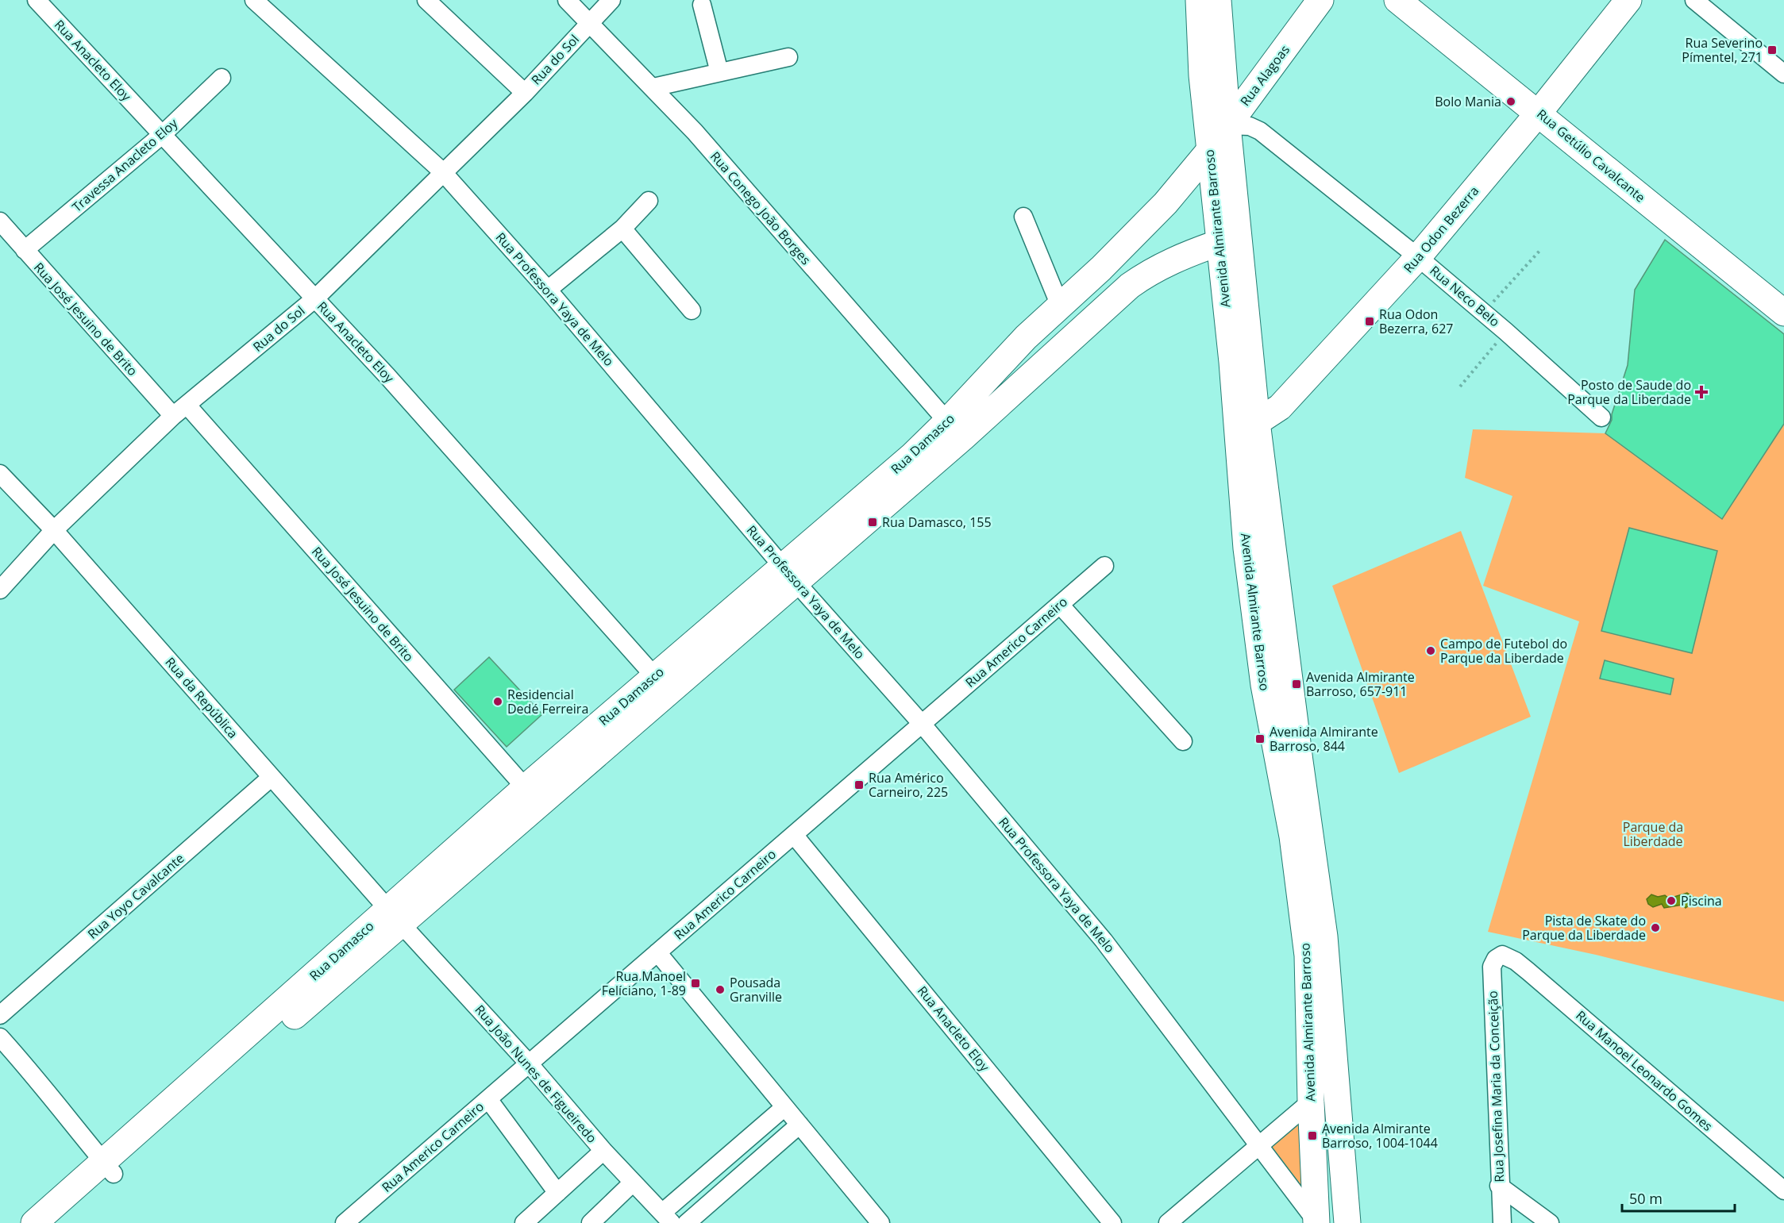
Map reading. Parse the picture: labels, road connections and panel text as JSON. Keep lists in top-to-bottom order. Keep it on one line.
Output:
{"streets":{"main road":["Rua Alagoas","Rua Getúlio Cavalcante","Avenida Almirante Barroso","Rua Odon Bezerra","Rua Damasco"],"street":["Rua do Sol","Rua Anacleto Eloy","Travessa Anacleto Eloy","Rua Conego João Borges","Rua Neco Belo","Rua Professora Yaya de Melo","Rua José Jesuino de Brito","Rua Americo Carneiro","Rua da República","Rua Yoyo Cavalcante","Rua Manoel Leonardo Gomes","Rua João Nunes de Figueiredo","Rua Josefina Maria da Conceição"]},"crossings":[["Rua do Sol","Rua Anacleto Eloy"],["Rua do Sol","Rua Conego João Borges"],["Rua do Sol","Rua Professora Yaya de Melo"],["Rua do Sol","Rua José Jesuino de Brito"],["Rua do Sol","Rua da República"],["Rua Anacleto Eloy","Travessa Anacleto Eloy"],["Rua Anacleto Eloy","Rua Damasco"],["Rua Anacleto Eloy","Rua Americo Carneiro"],["Rua Alagoas","Avenida Almirante Barroso"],["Rua Alagoas","Rua Neco Belo"],["Rua Alagoas","Rua Damasco"],["Rua Getúlio Cavalcante","Rua Odon Bezerra"],["Travessa Anacleto Eloy","Rua José Jesuino de Brito"],["Rua Conego João Borges","Rua Damasco"],["Avenida Almirante Barroso","Rua Odon Bezerra"],["Avenida Almirante Barroso","Rua Neco Belo"],["Avenida Almirante Barroso","Rua Professora Yaya de Melo"],["Avenida Almirante Barroso","Rua Damasco"],["Rua Odon Bezerra","Rua Neco Belo"],["Rua Professora Yaya de Melo","Rua Damasco"],["Rua Professora Yaya de Melo","Rua Americo Carneiro"],["Rua José Jesuino de Brito","Rua Damasco"],["Rua Damasco","Rua da República"],["Rua Damasco","Rua João Nunes de Figueiredo"],["Rua Americo Carneiro","Rua João Nunes de Figueiredo"],["Rua da República","Rua Yoyo Cavalcante"],["Rua da República","Rua João Nunes de Figueiredo"],["Rua Manoel Leonardo Gomes","Rua Josefina Maria da Conceição"]],"parks":["Parque da Liberdade"],"places":{"transit":["Rua Severino Pímentel, 271","Rua Odon Bezerra, 627","Rua Damasco, 155","Avenida Almirante Barroso, 657-911","Avenida Almirante Barroso, 844","Rua Américo Carneiro, 225","Rua Manoel Felíciano, 1-89","Avenida Almirante Barroso, 1004-1044"],"other":["Bolo Mania","Campo de Futebol do Parque da Liberdade","Residencial Dedé Ferreira","Piscina","Pista de Skate do Parque da Liberdade","Pousada Granville"],"health":["Posto de Saude do Parque da Liberdade"]},"scale_bar":"50 m"}
